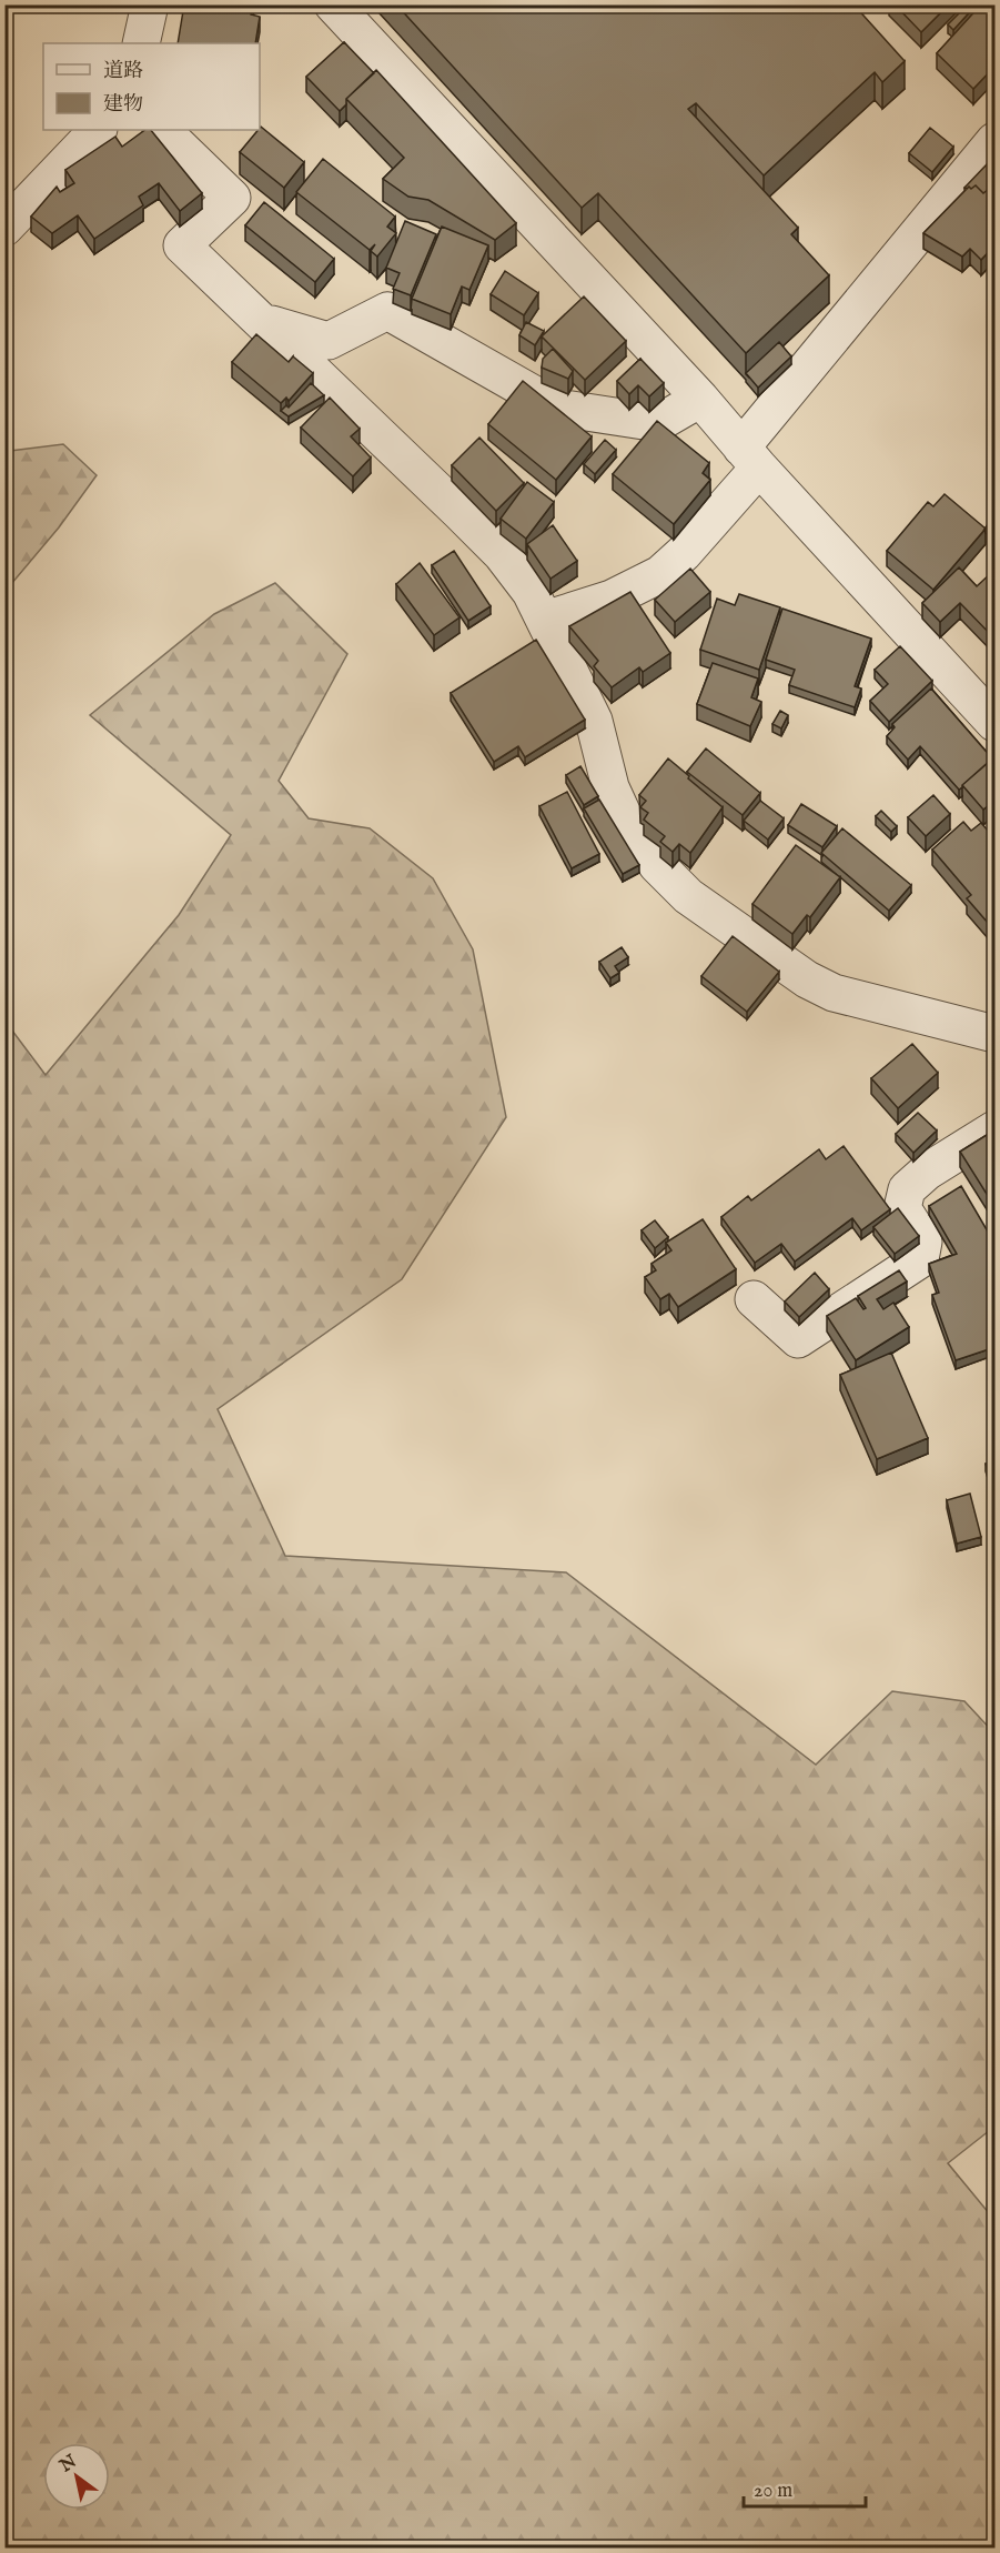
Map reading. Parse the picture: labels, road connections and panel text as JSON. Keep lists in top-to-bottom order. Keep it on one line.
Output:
{"legend":["道路","建物"],"scale_bar":"20 m","north":"top left"}
